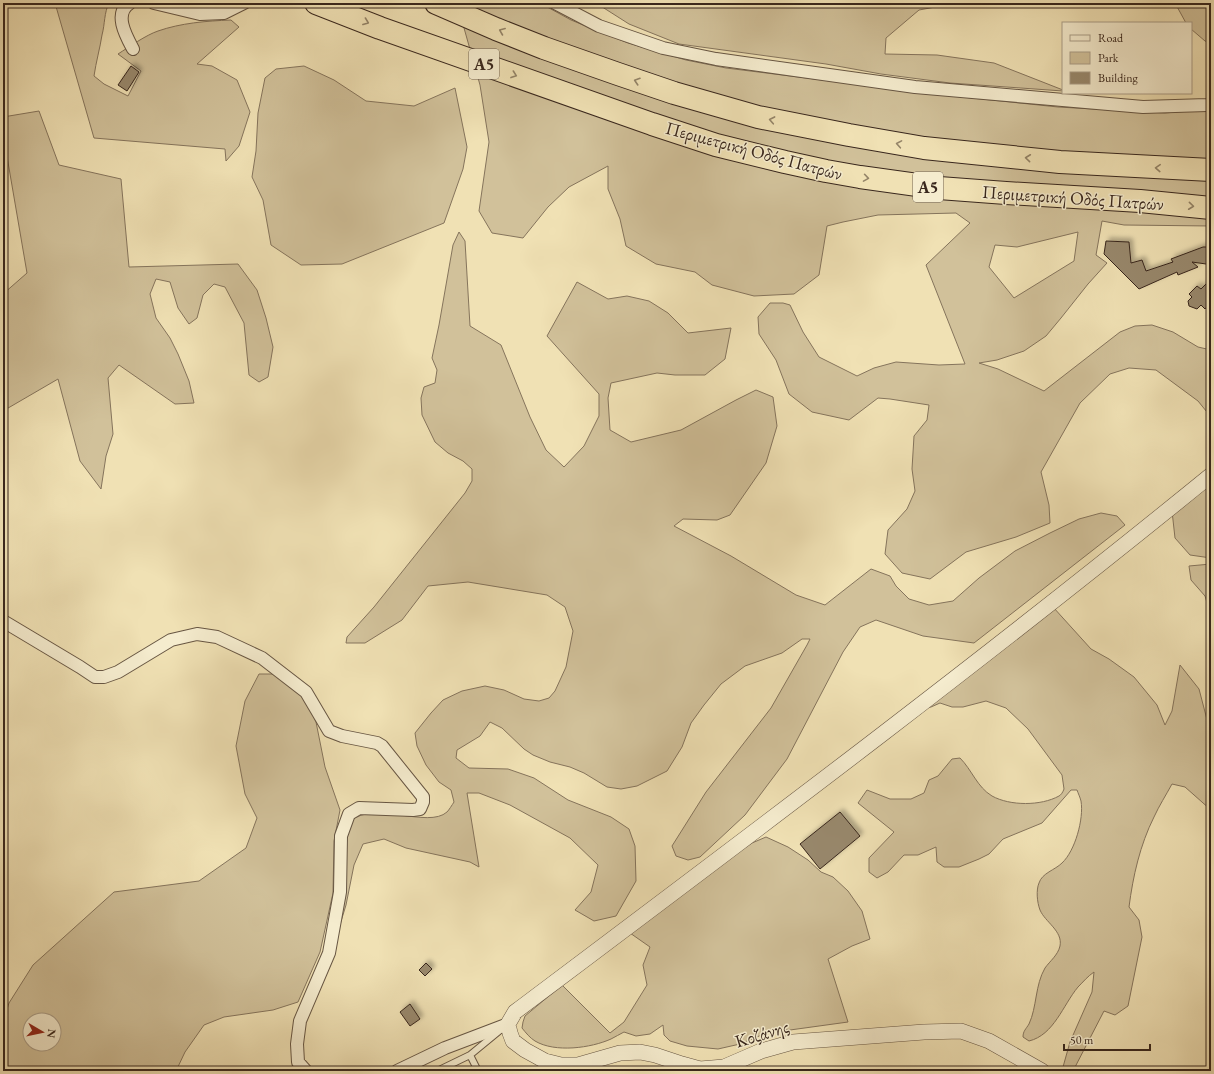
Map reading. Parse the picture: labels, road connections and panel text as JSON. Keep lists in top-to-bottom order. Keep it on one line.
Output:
{"streets":{"highway":["Α5","Περιμετρική Οδός Πατρών"],"street":["Κοζάνης"]},"legend":["Road","Park","Building"],"scale_bar":"50 m","north":"right"}
